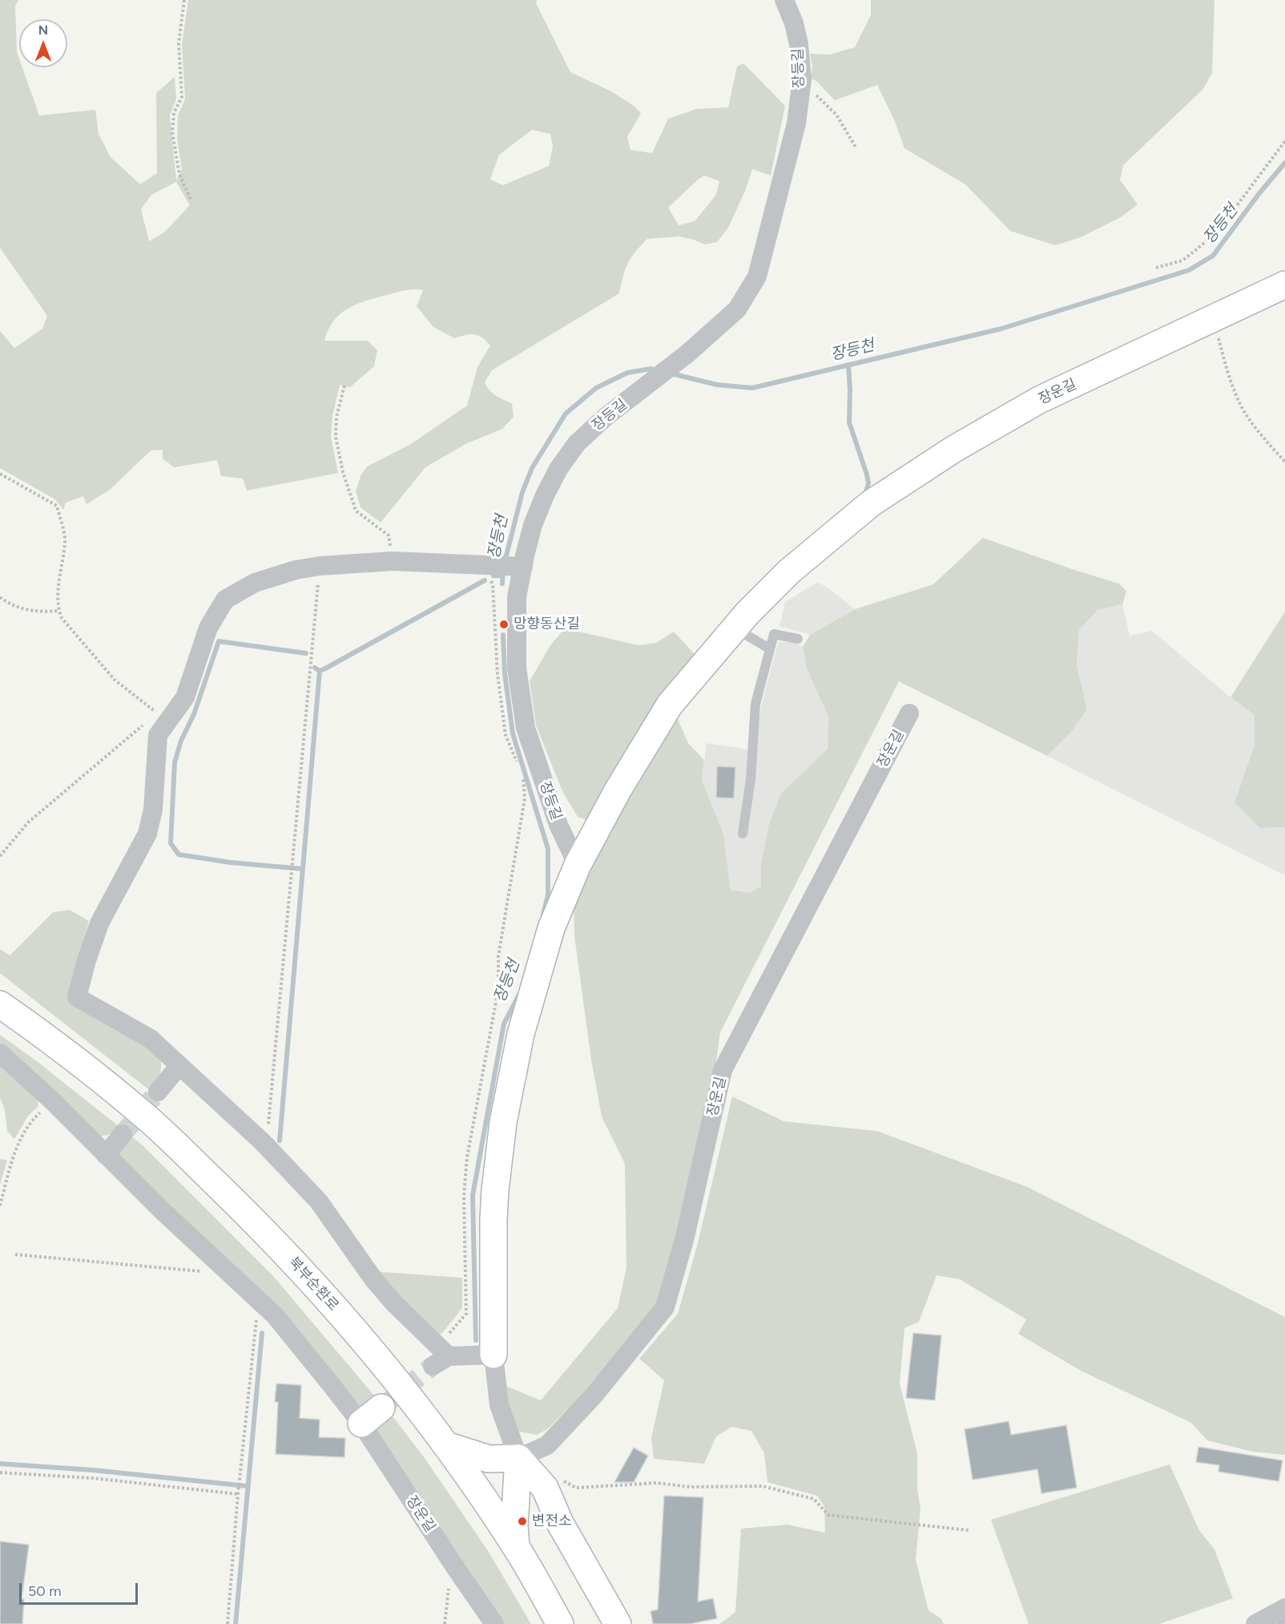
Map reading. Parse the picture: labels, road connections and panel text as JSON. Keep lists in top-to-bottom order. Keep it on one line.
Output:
{"streets":{"street":["장등길","장운길","북부순환로"]},"crossings":[["장등길","장운길"]],"water":["장등천"],"places":["망향동산길","변전소"],"scale_bar":"50 m","north":"top"}
